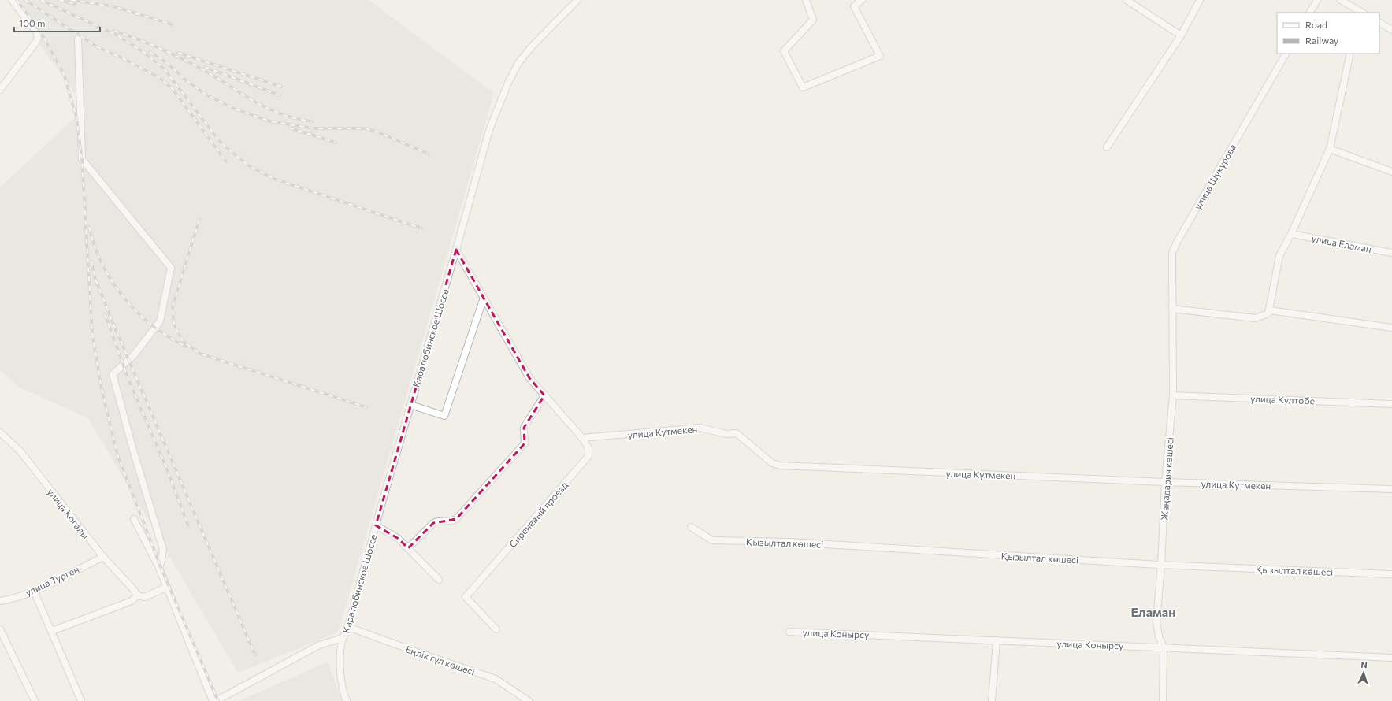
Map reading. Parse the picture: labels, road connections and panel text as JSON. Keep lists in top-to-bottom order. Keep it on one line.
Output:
{"streets":{"street":["улица Шукурова","улица Еламан","Каратюбинское Шоссе","улица Култобе","улица Кутмекен","Жаңадария көшесі","улица Когалы","Сиреневый проезд","Қызылтал көшесі","улица Турген","улица Конырсу","Еңлік гүл көшесі"]},"crossings":[["улица Шукурова","Жаңадария көшесі"],["Каратюбинское Шоссе","Сиреневый проезд"],["Каратюбинское Шоссе","Еңлік гүл көшесі"],["улица Култобе","Жаңадария көшесі"],["улица Кутмекен","Жаңадария көшесі"],["улица Кутмекен","Сиреневый проезд"],["Жаңадария көшесі","Қызылтал көшесі"],["Жаңадария көшесі","улица Конырсу"],["улица Когалы","улица Турген"]],"districts":["Еламан"],"legend":["Road","Railway"],"scale_bar":"100 m","north":"top"}
